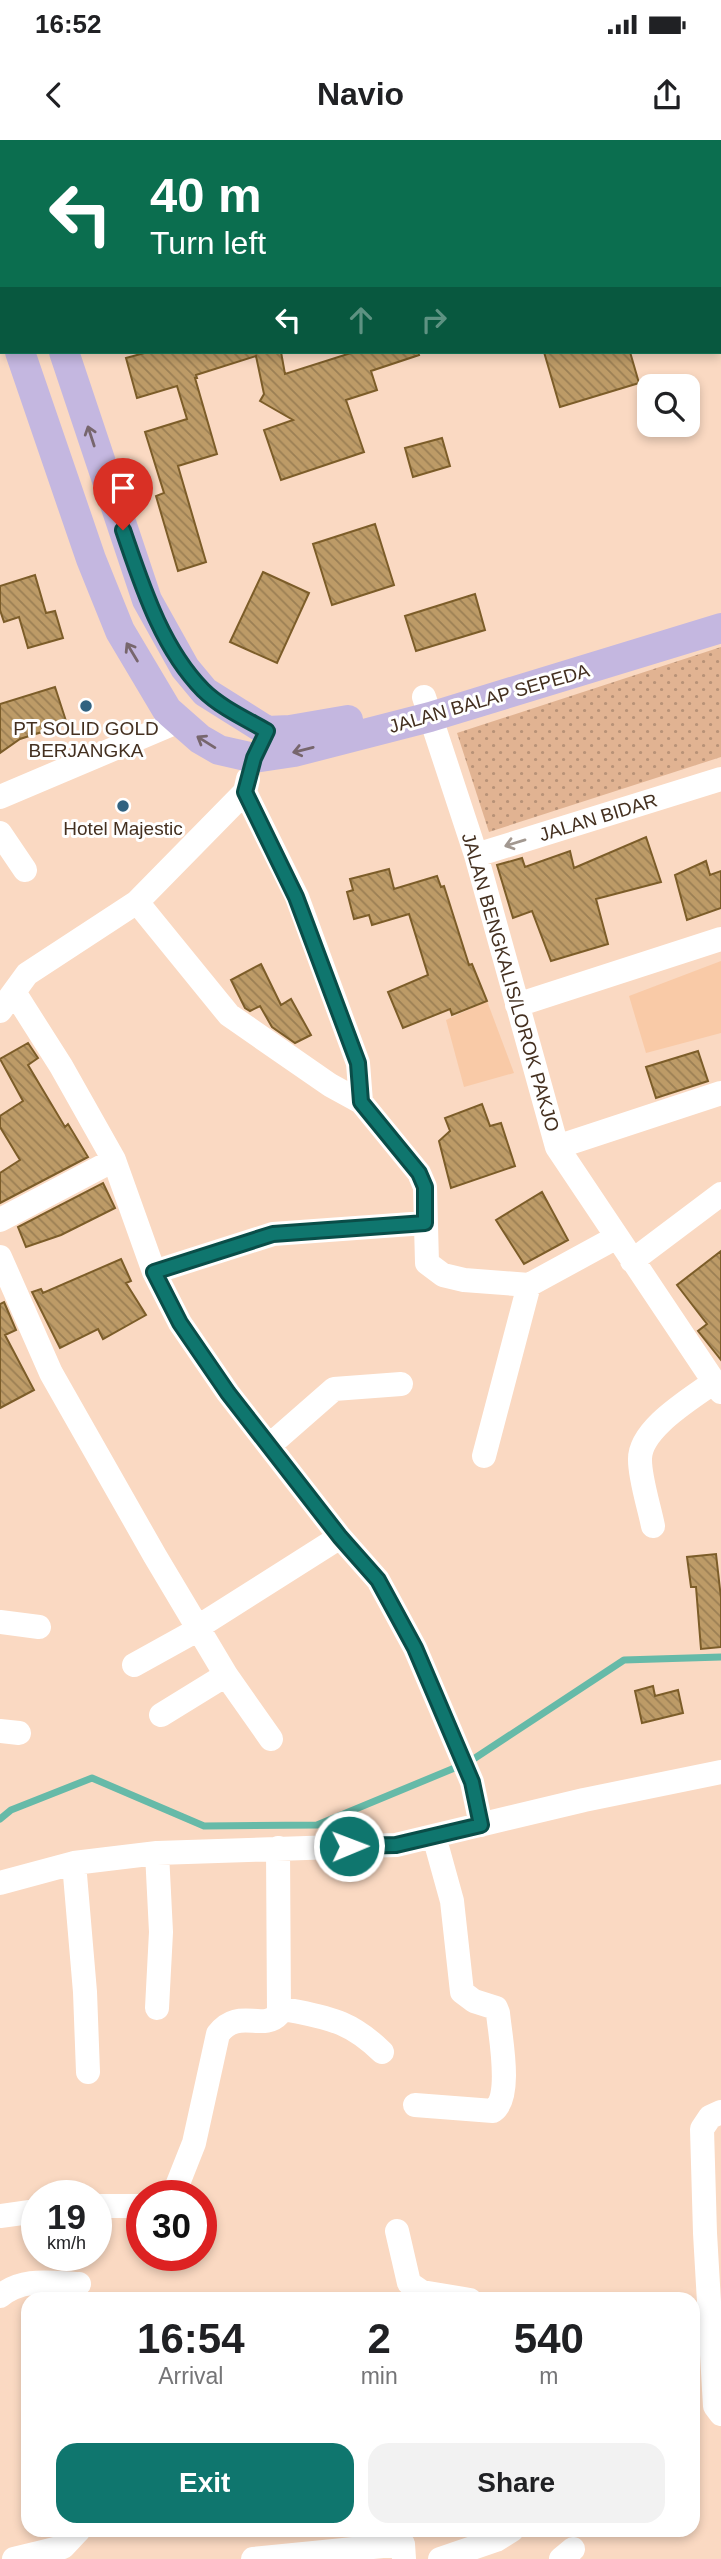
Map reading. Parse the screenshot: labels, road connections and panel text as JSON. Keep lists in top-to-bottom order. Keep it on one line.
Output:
{"streets":{"main road":["JALAN BALAP SEPEDA"],"street":["JALAN BIDAR","JALAN BENGKALIS/LOROK PAKJO"]},"crossings":[["JALAN BALAP SEPEDA","JALAN BENGKALIS/LOROK PAKJO"],["JALAN BIDAR","JALAN BENGKALIS/LOROK PAKJO"]],"places":["PT SOLID GOLD BERJANGKA","Hotel Majestic"],"page":{"status":"16:52","header":"Navio","turn":["40 m","Turn left"],"speed":"19 km/h","limit":"30","eta":["16:54","Arrival","2","min","540","m"],"buttons":["Exit","Share"]}}
